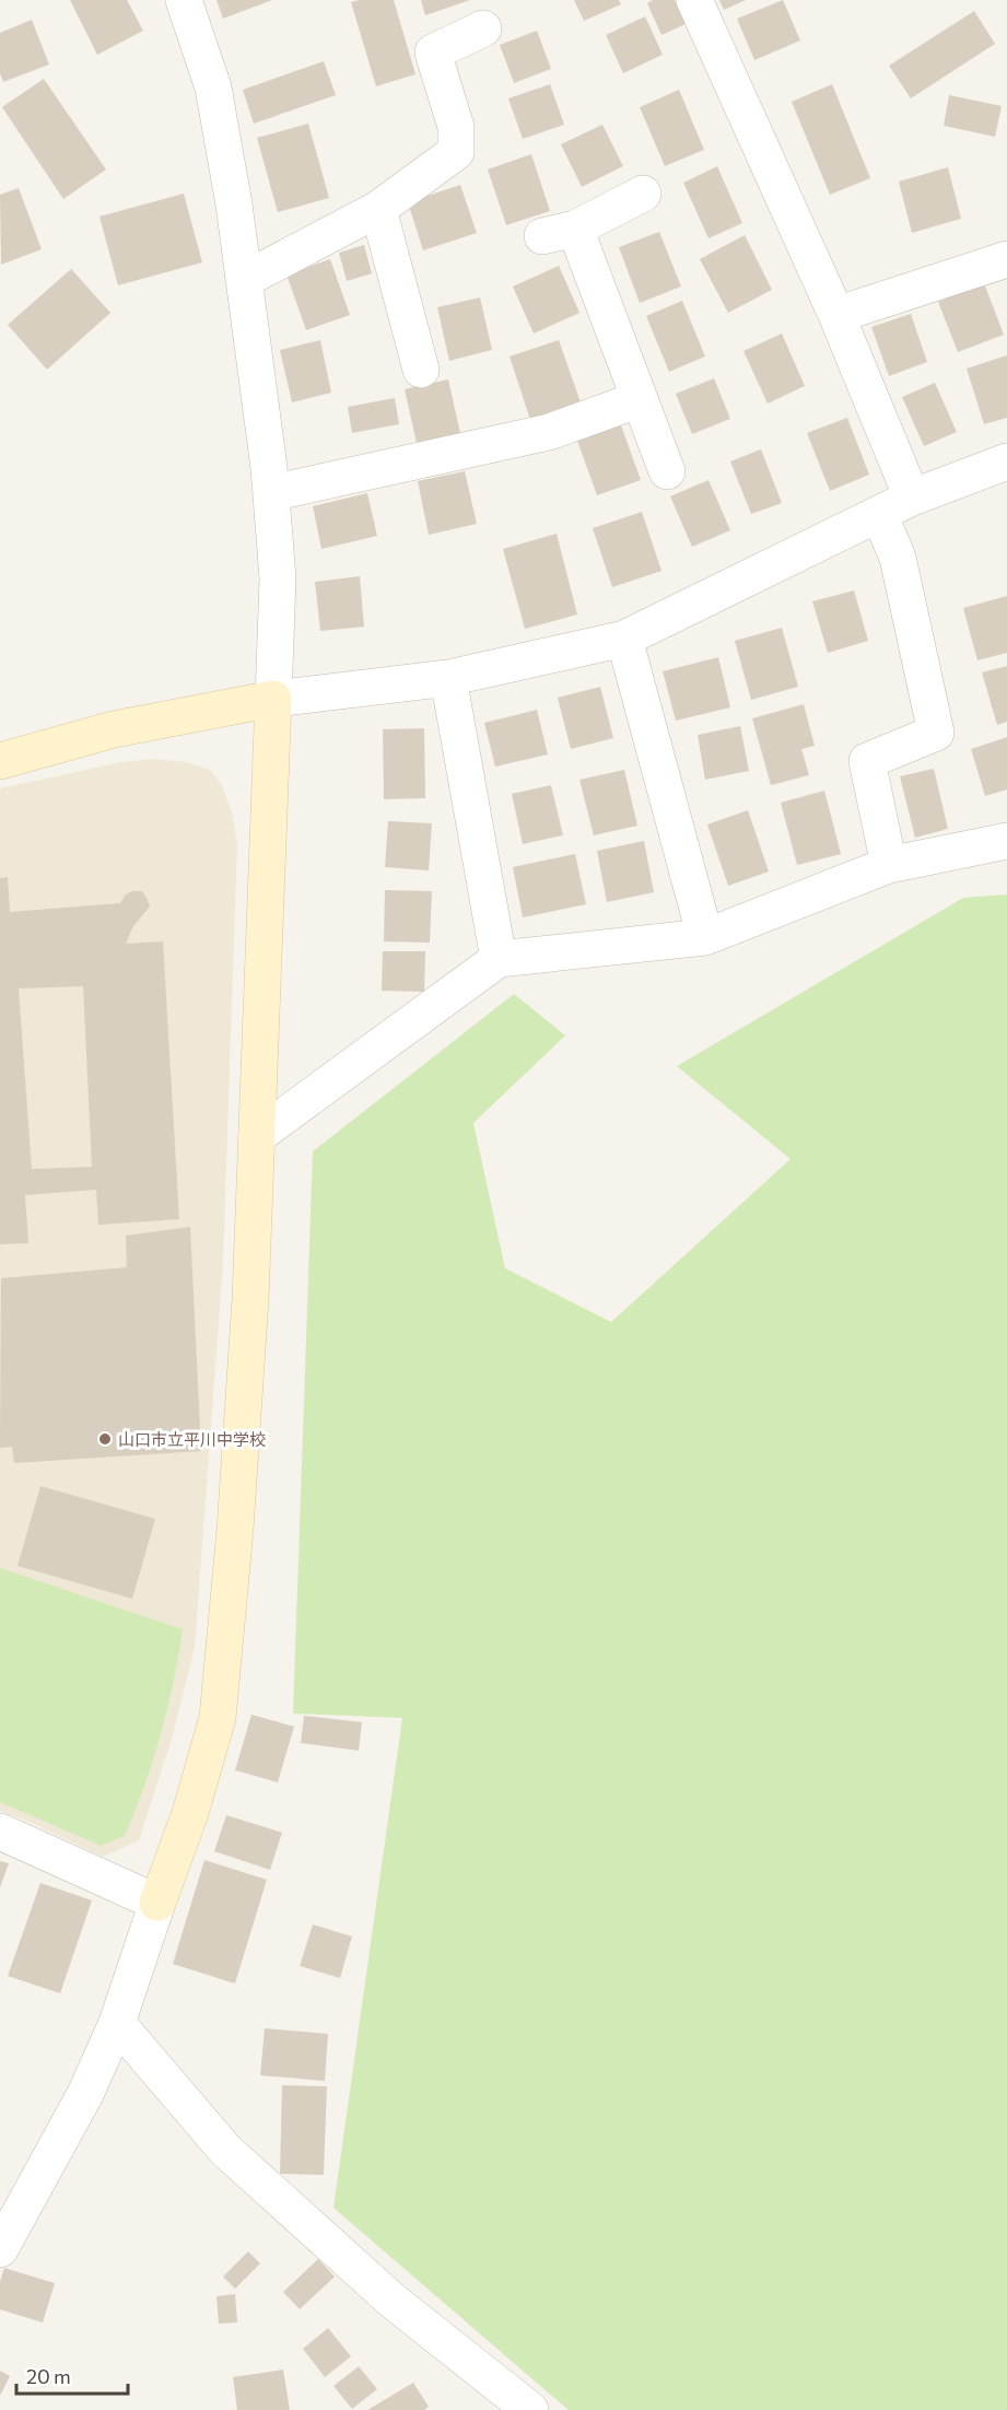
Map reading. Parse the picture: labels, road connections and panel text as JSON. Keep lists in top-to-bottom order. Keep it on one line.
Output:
{"places":["山口市立平川中学校"],"scale_bar":"20 m"}
